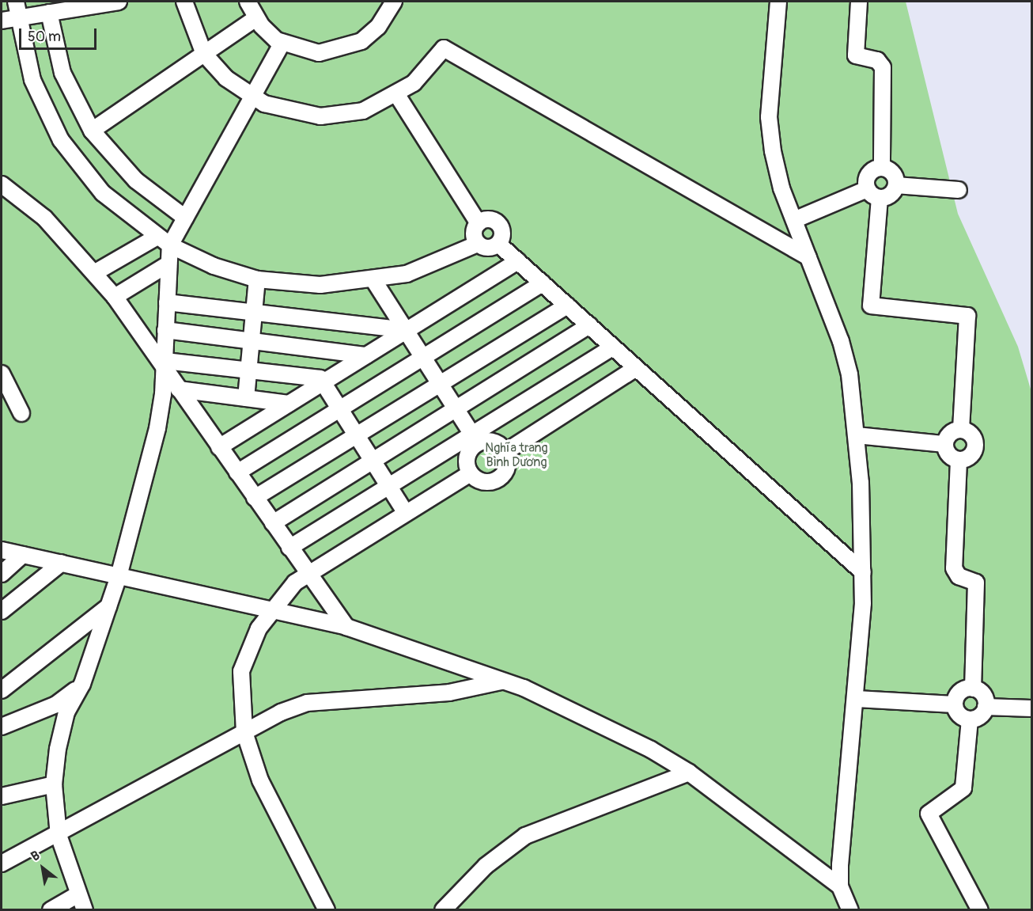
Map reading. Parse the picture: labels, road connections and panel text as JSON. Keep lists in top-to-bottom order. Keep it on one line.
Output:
{"parks":["Nghĩa trang Bình Dương"],"scale_bar":"50 m","north":"top left"}
